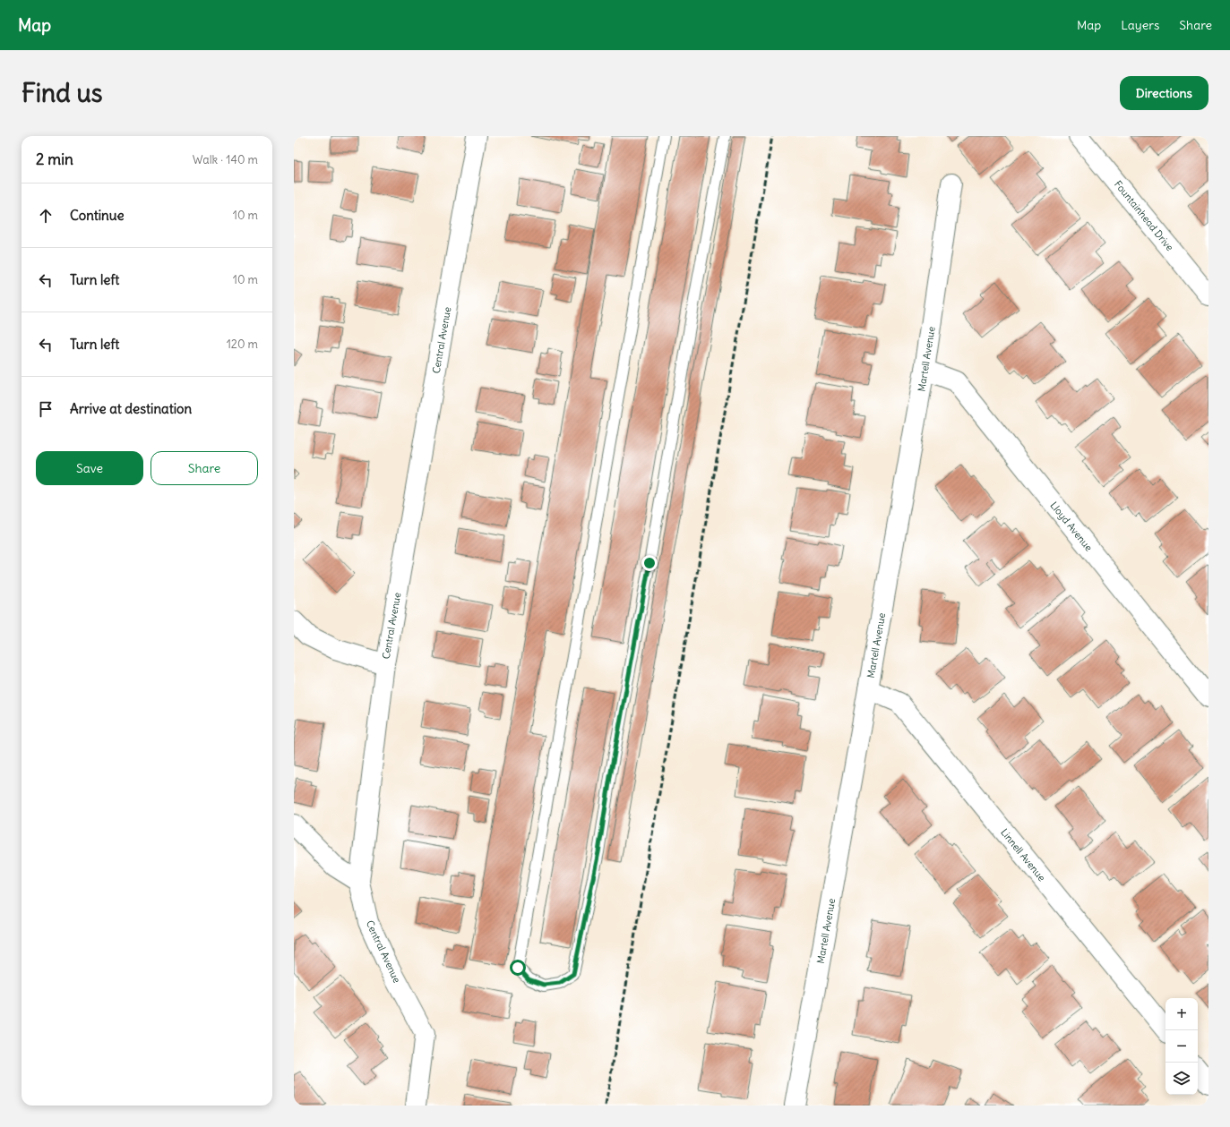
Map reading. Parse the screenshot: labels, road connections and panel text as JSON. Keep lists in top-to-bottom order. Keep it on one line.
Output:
{"streets":{"street":["Fountainhead Drive","Central Avenue","Martell Avenue","Lloyd Avenue","Linnell Avenue"]},"crossings":[["Martell Avenue","Lloyd Avenue"],["Martell Avenue","Linnell Avenue"]],"page":{"header":"Map","nav":["Map","Layers","Share"],"buttons":["Directions",["Save","Share"]],"title":"Find us","heading":["2 min","Walk · 140 m"],"list":[["Continue","10 m"],["Turn left","10 m"],["Turn left","120 m"],"Arrive at destination"],"map_buttons":["+","−"]}}
